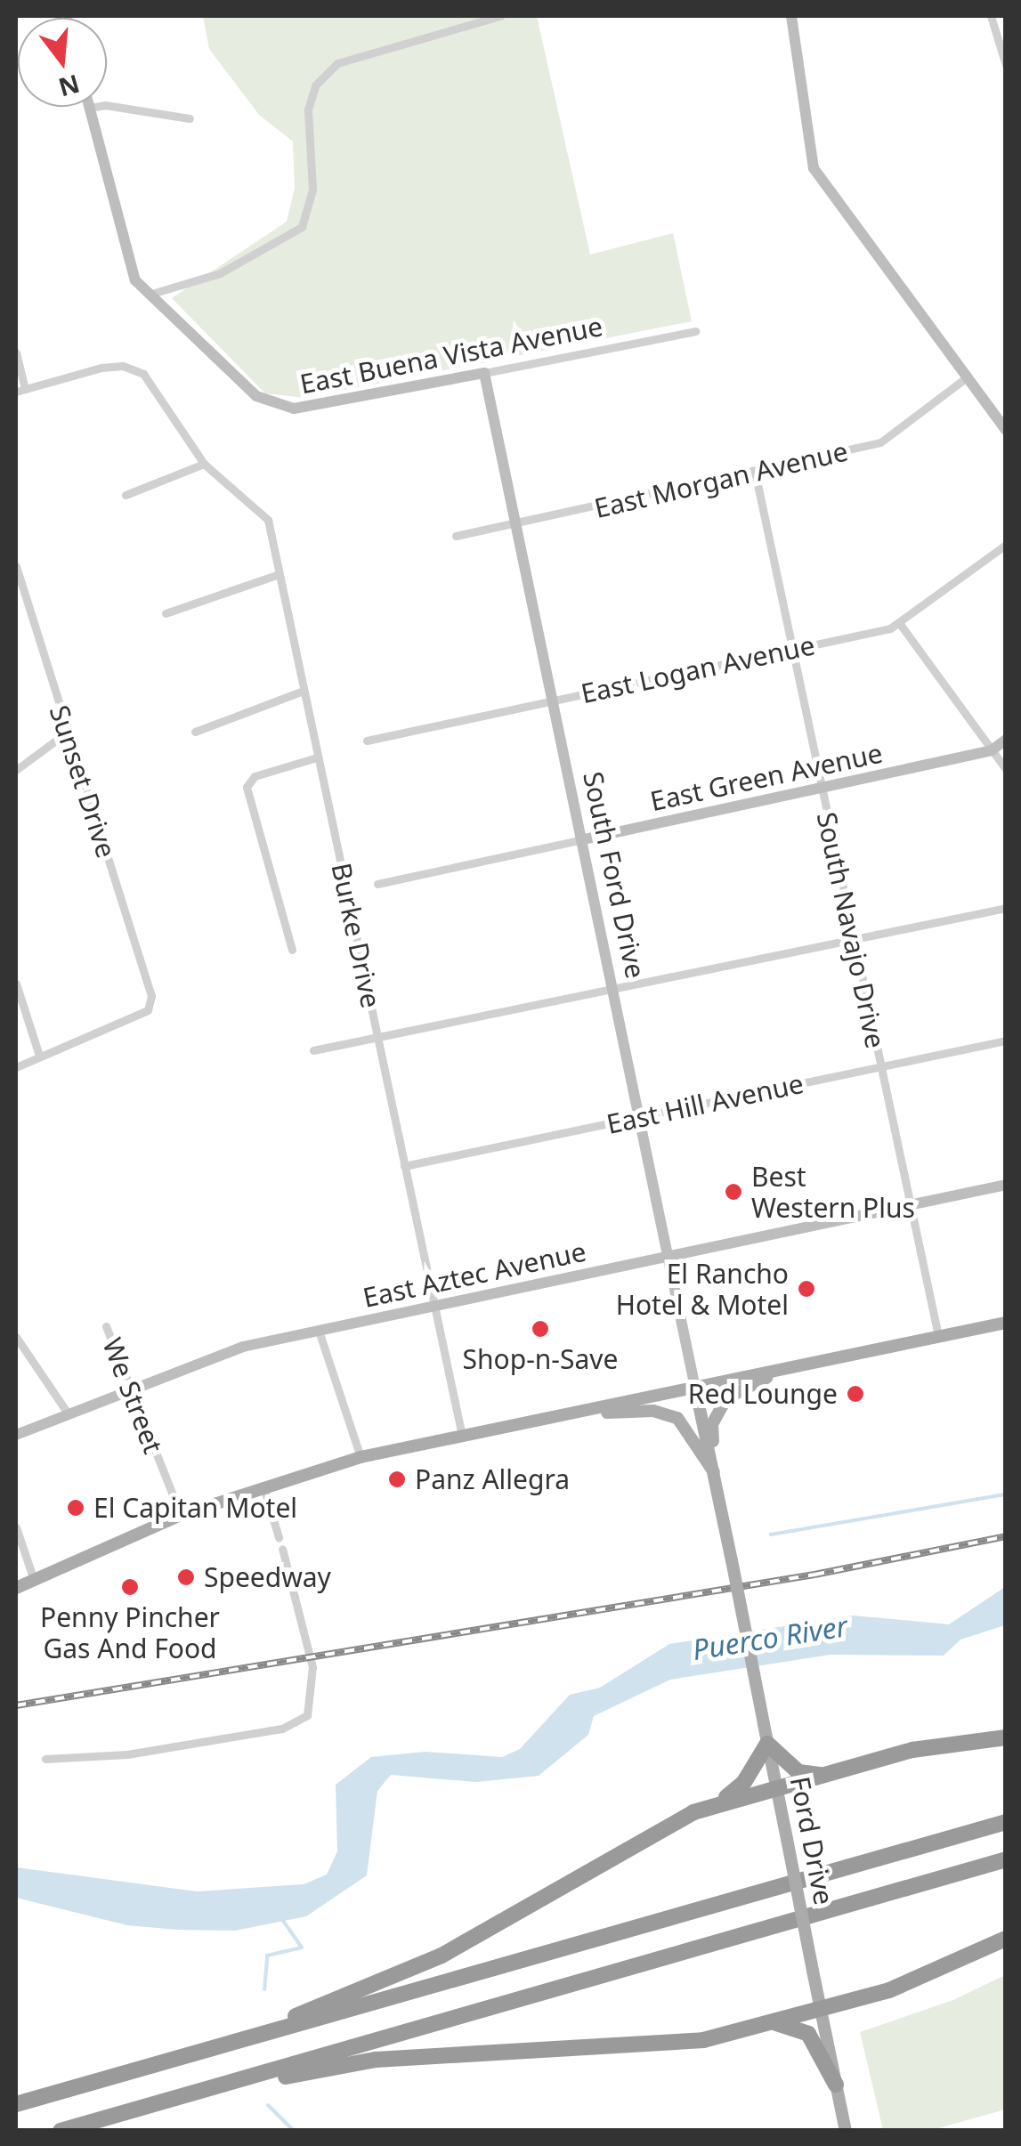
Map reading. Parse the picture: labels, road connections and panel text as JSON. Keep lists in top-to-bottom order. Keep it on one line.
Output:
{"streets":{"main road":["East Buena Vista Avenue","East Green Avenue","South Ford Drive","East Aztec Avenue","Ford Drive"],"street":["East Morgan Avenue","East Logan Avenue","Sunset Drive","South Navajo Drive","Burke Drive","East Hill Avenue","We Street"]},"crossings":[["East Buena Vista Avenue","South Ford Drive"],["East Morgan Avenue","South Ford Drive"],["East Morgan Avenue","South Navajo Drive"],["East Logan Avenue","South Ford Drive"],["East Logan Avenue","South Navajo Drive"],["East Green Avenue","South Ford Drive"],["East Green Avenue","South Navajo Drive"],["South Ford Drive","East Hill Avenue"],["South Ford Drive","East Aztec Avenue"],["South Navajo Drive","East Hill Avenue"],["South Navajo Drive","East Aztec Avenue"],["Burke Drive","East Hill Avenue"],["Burke Drive","East Aztec Avenue"],["East Aztec Avenue","We Street"]],"water":["Puerco River"],"places":["Best Western Plus","El Rancho Hotel & Motel","Shop-n-Save","Red Lounge","Panz Allegra","El Capitan Motel","Speedway","Penny Pincher Gas And Food"],"north":"bottom"}
